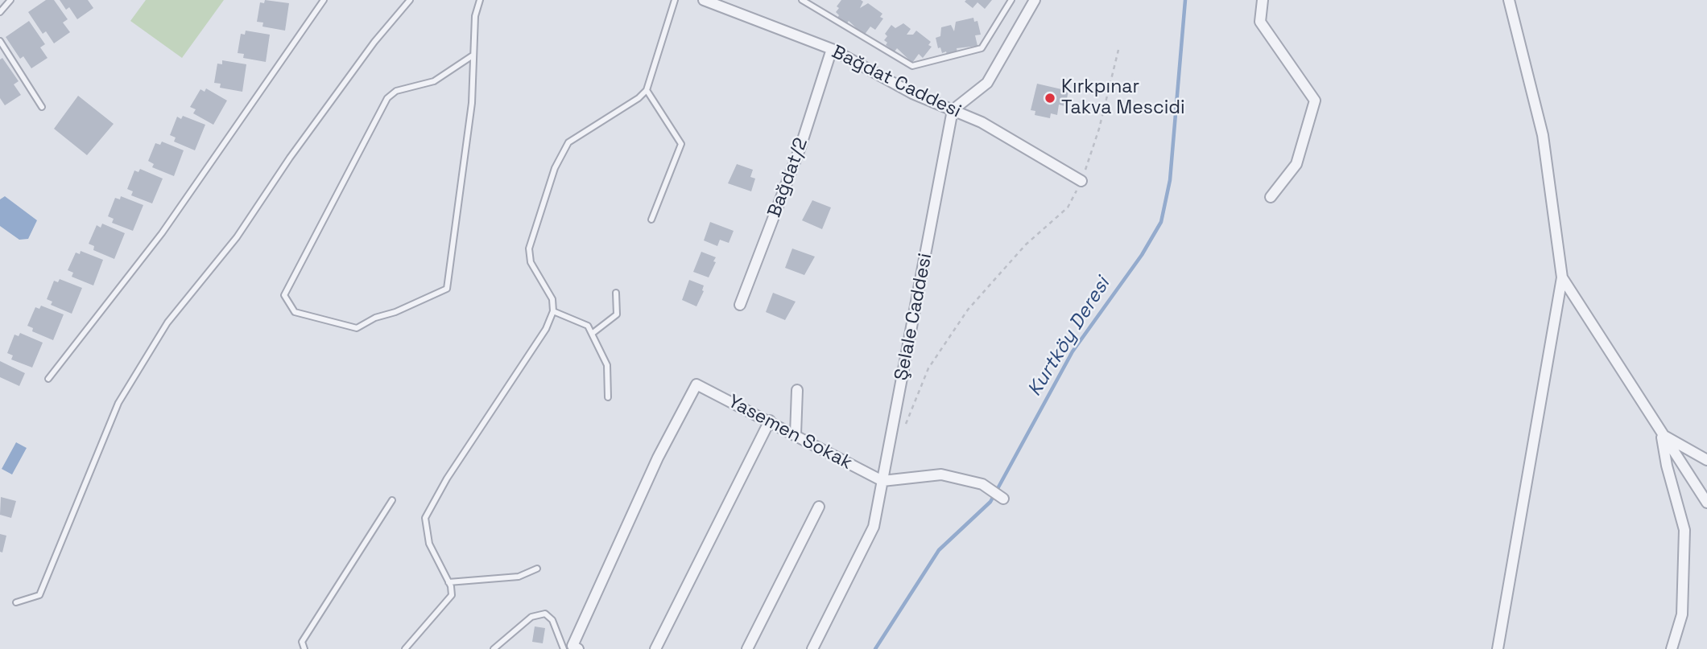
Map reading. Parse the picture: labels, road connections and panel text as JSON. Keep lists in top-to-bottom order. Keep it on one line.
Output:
{"streets":{"street":["Bağdat Caddesi","Bağdat/2","Şelale Caddesi","Yasemen Sokak"]},"crossings":[["Bağdat Caddesi","Bağdat/2"],["Bağdat Caddesi","Şelale Caddesi"],["Şelale Caddesi","Yasemen Sokak"]],"water":["Kurtköy Deresi"],"places":["Kırkpınar Takva Mescidi"]}
